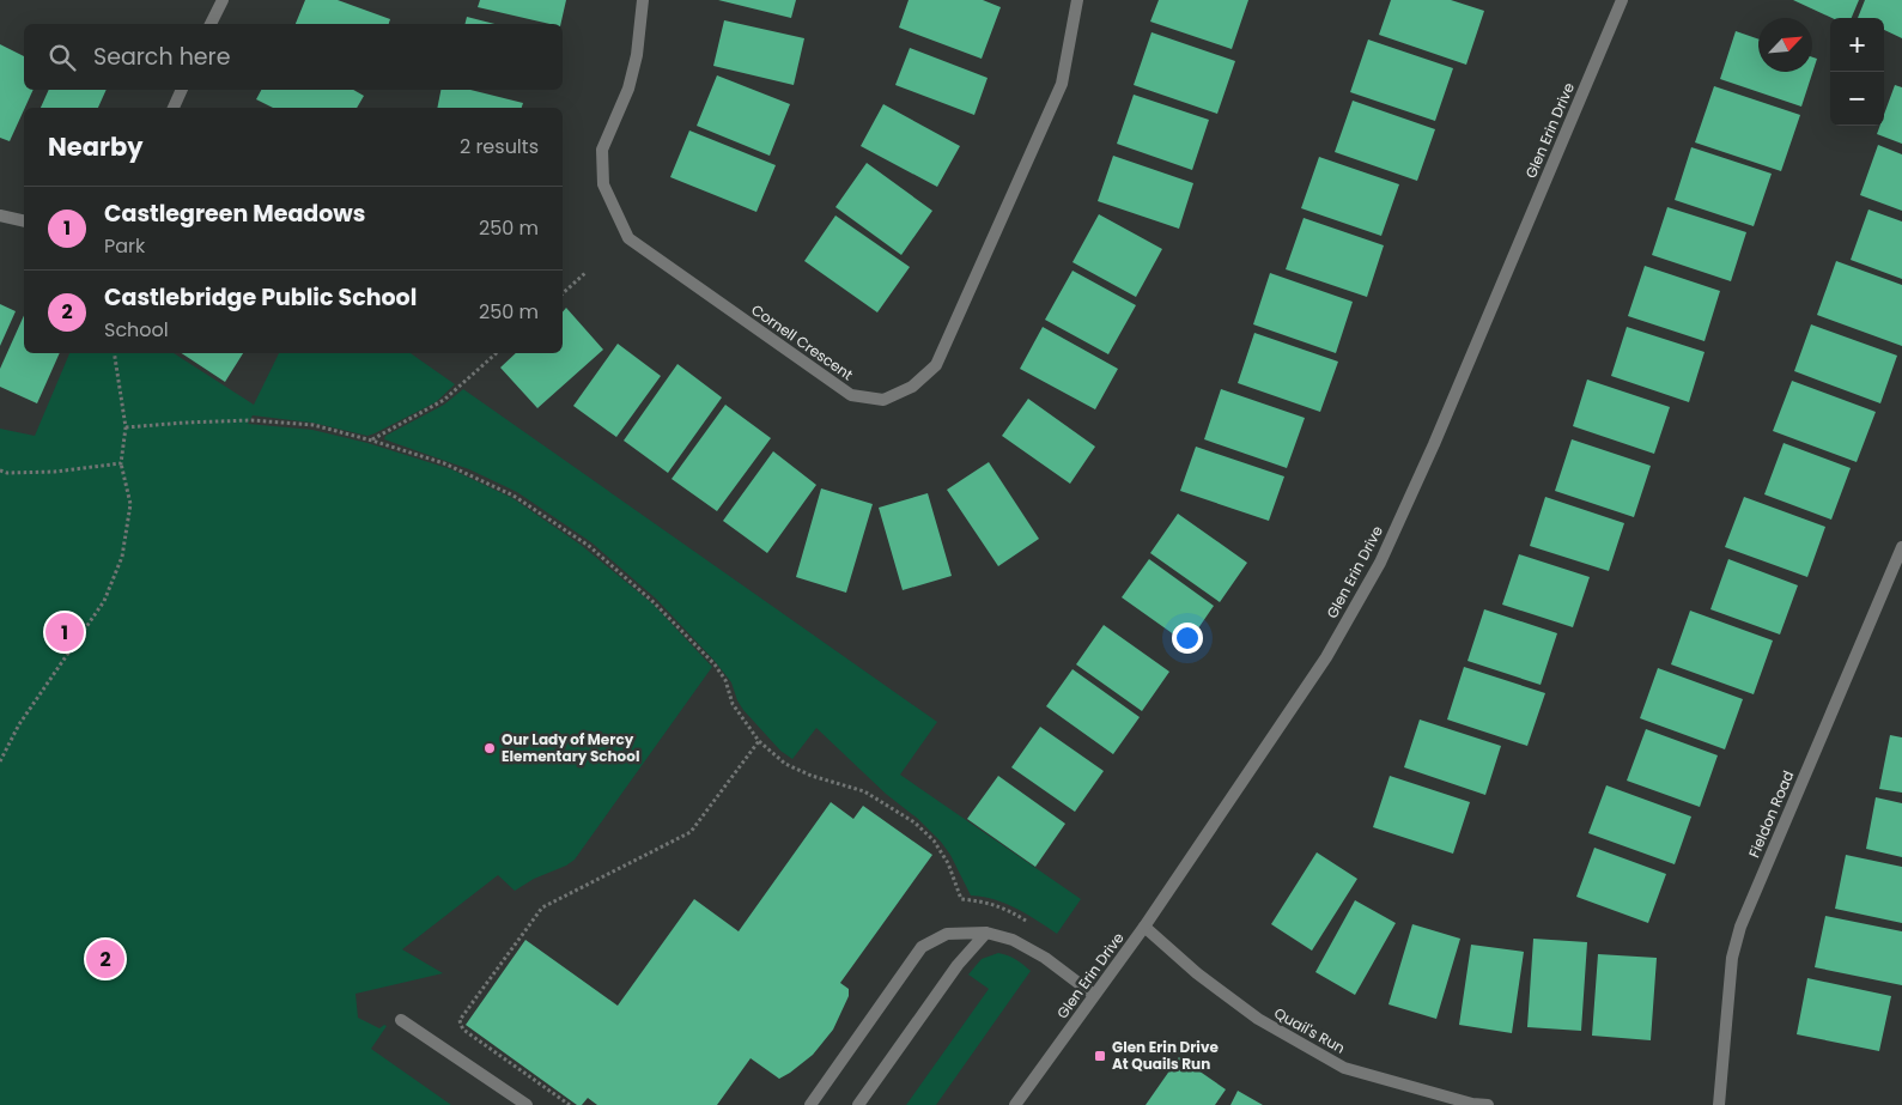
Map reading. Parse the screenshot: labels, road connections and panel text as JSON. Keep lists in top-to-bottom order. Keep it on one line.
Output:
{"streets":{"street":["Glen Erin Drive","Cornell Crescent","Fieldon Road","Quail's Run"]},"crossings":[["Glen Erin Drive","Quail's Run"]],"places":{"other":["Our Lady of Mercy Elementary School"],"transit":["Glen Erin Drive At Quails Run"]},"north":"top right","page":{"map_buttons":["+","−"],"search":"Search here","heading":["Nearby","2 results"],"list":[{"mark":"1","name":"Castlegreen Meadows","note":"Park","value":"250 m"},{"mark":"2","name":"Castlebridge Public School","note":"School","value":"250 m"}],"pins":["1","2"]}}
